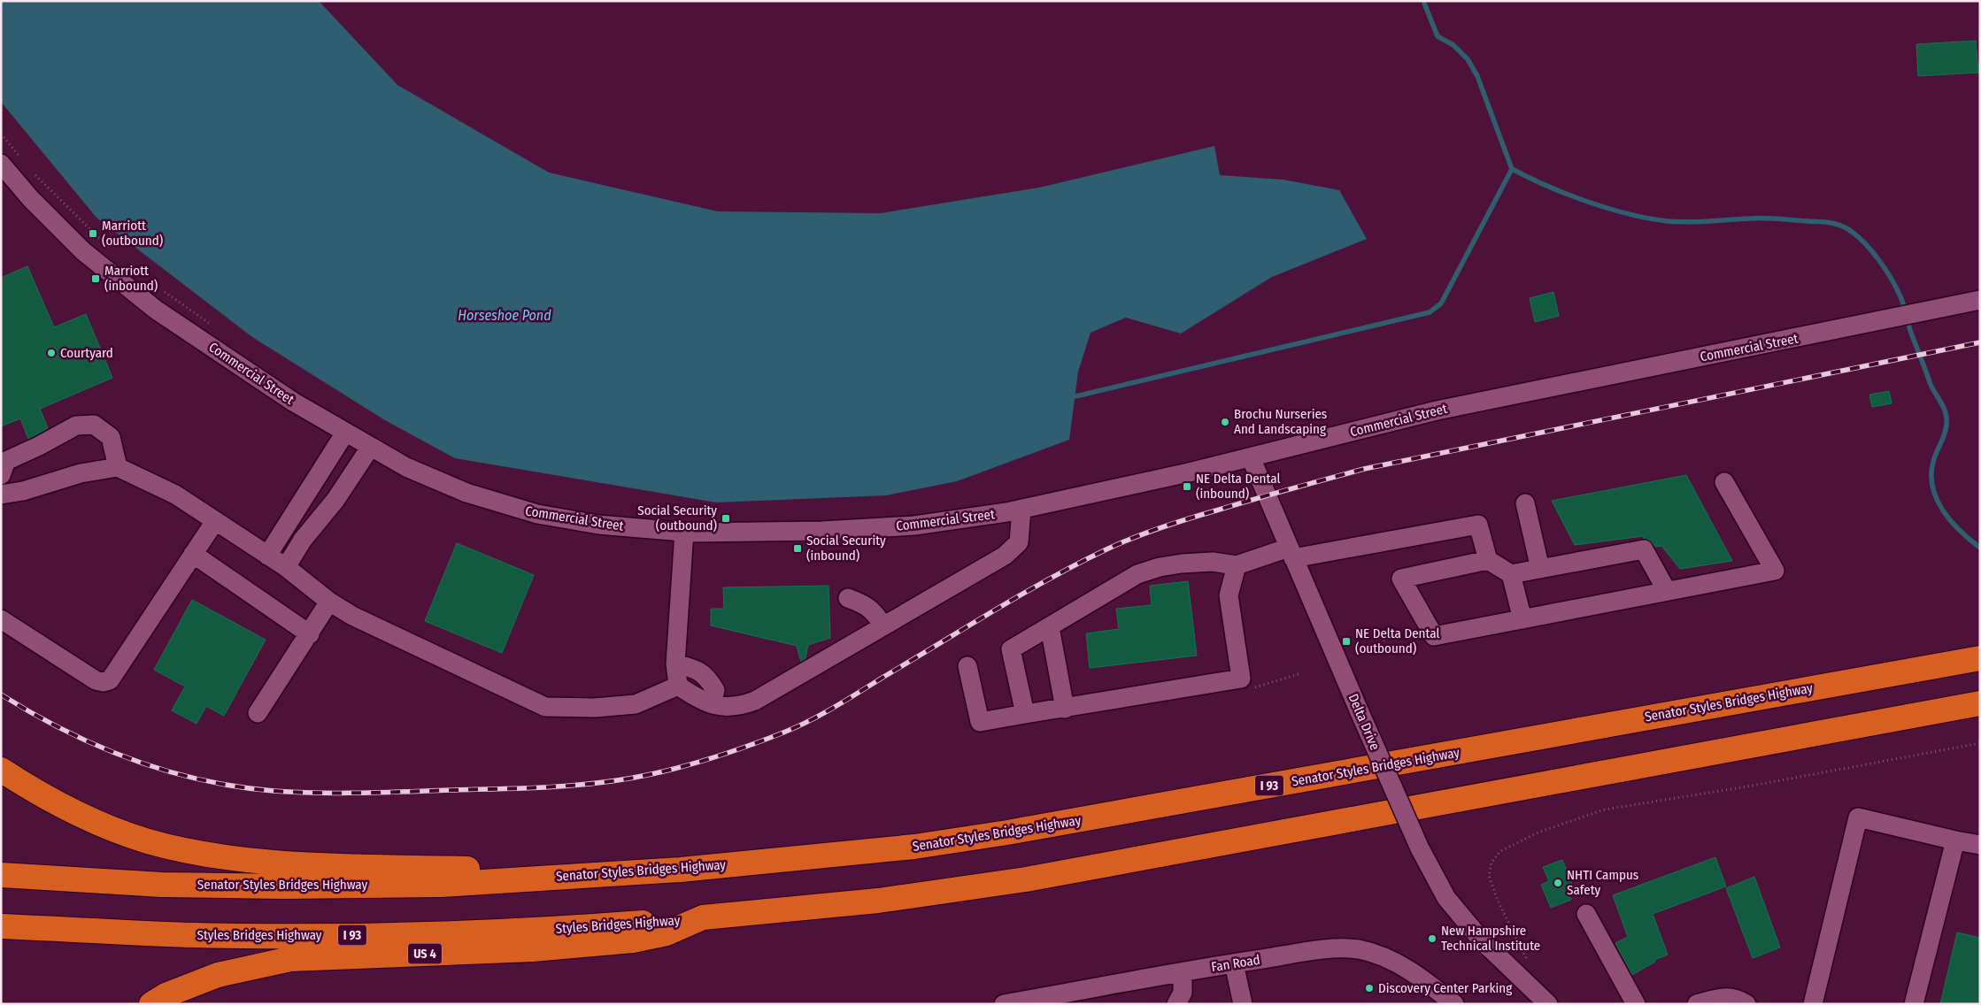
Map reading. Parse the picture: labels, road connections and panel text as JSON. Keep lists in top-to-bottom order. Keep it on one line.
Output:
{"streets":{"highway":["Senator Styles Bridges Highway","I 93","Styles Bridges Highway","US 4"],"street":["Commercial Street","Delta Drive","Fan Road"]},"crossings":[["Commercial Street","Delta Drive"],["I 93","Styles Bridges Highway"],["I 93","US 4"],["Styles Bridges Highway","US 4"]],"water":["Horseshoe Pond"],"places":{"transit":["Marriott (outbound)","Marriott (inbound)","NE Delta Dental (inbound)","Social Security (outbound)","Social Security (inbound)","NE Delta Dental (outbound)"],"other":["Courtyard","Brochu Nurseries And Landscaping","NHTI Campus Safety","New Hampshire Technical Institute","Discovery Center Parking"]}}
